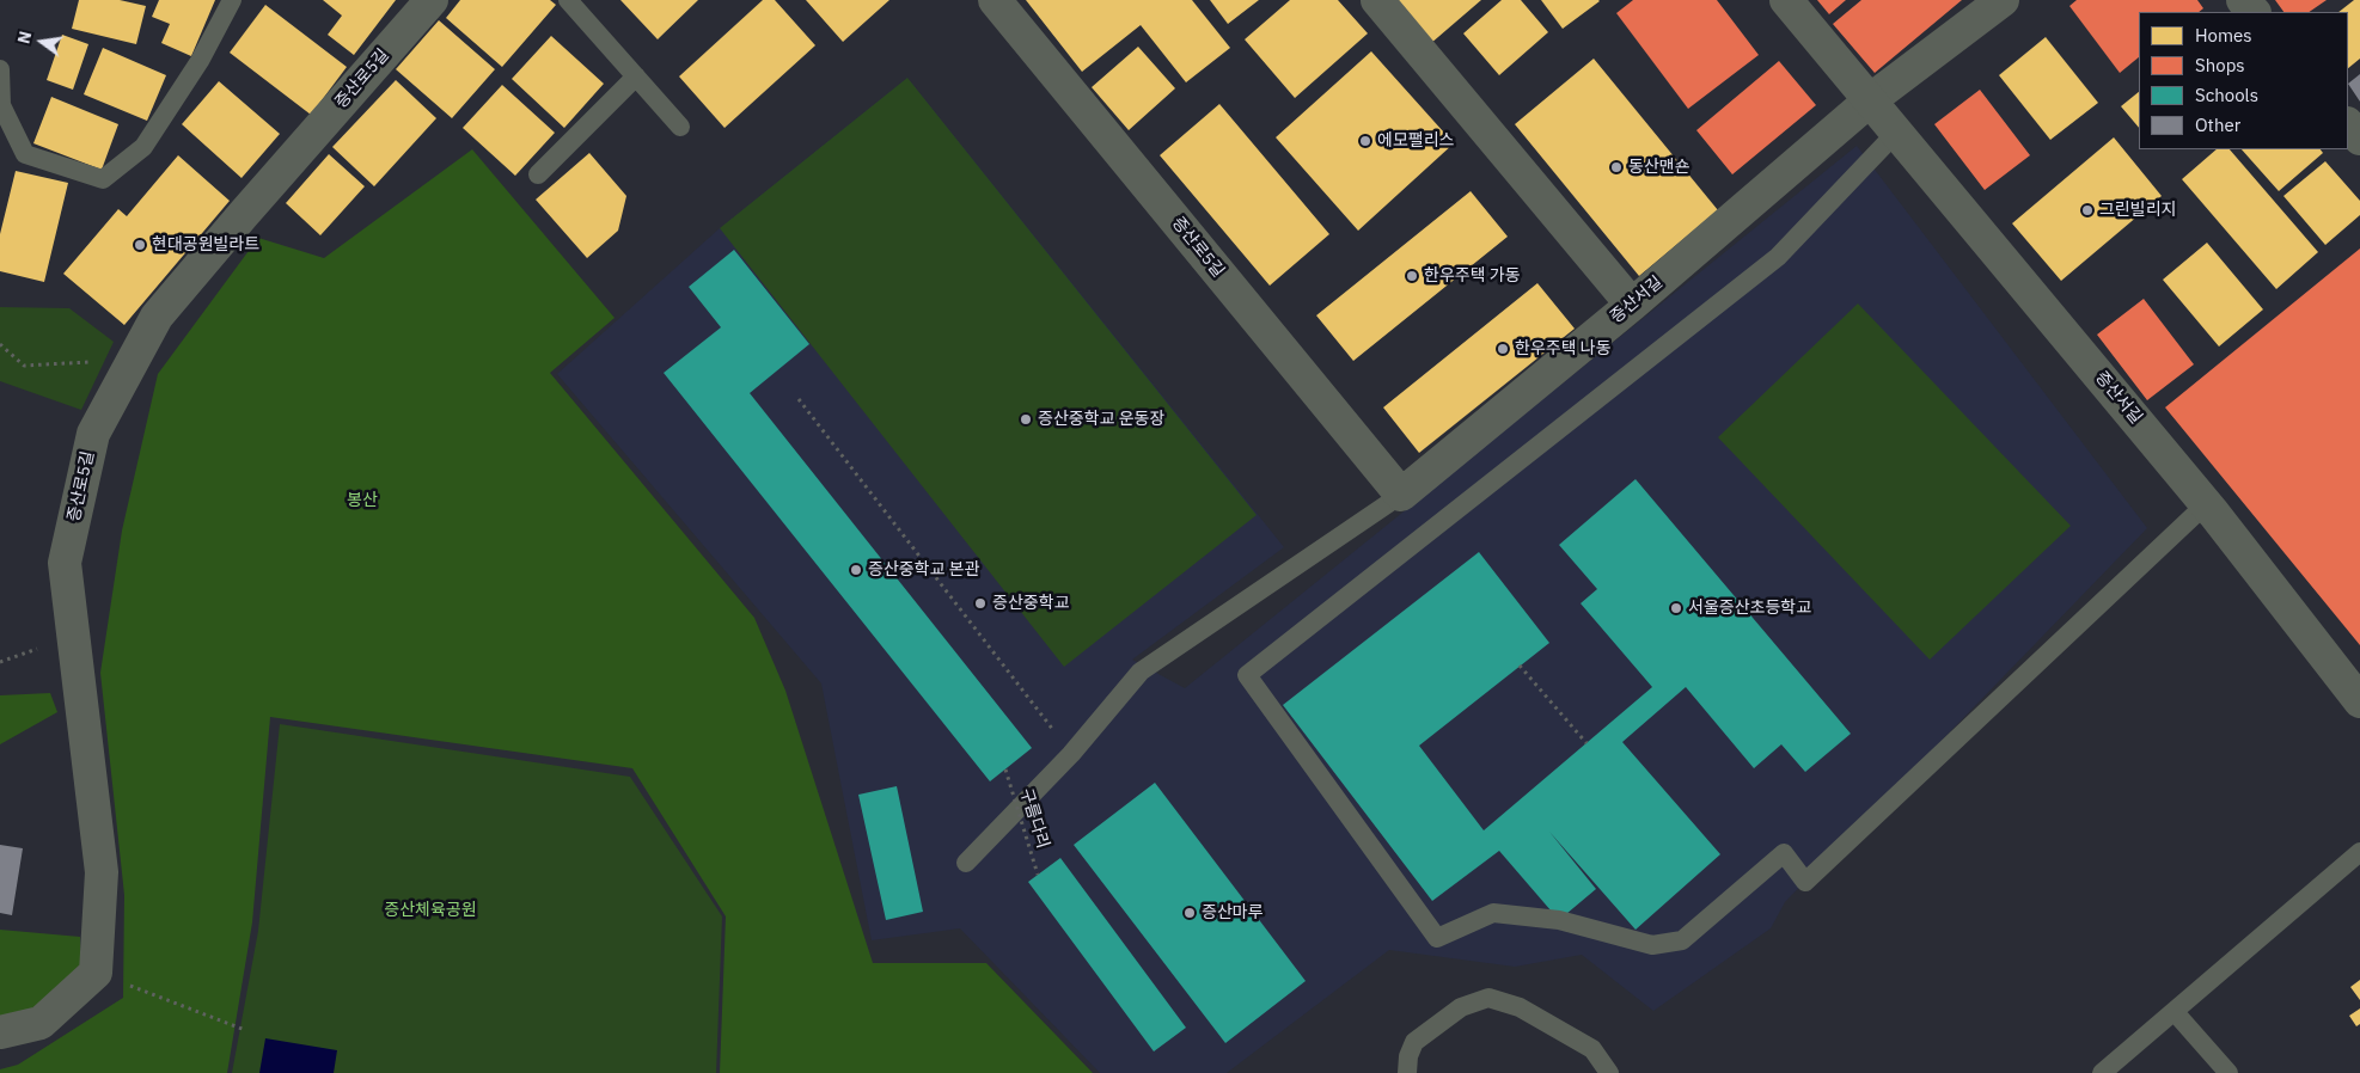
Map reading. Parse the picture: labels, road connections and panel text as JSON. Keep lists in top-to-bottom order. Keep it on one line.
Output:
{"streets":{"street":["증산로5길","증산서길"],"path":["구름다리"]},"crossings":[["증산로5길","증산서길"]],"parks":["봉산","증산체육공원"],"places":["에모팰리스","동산맨숀","그린빌리지","현대공원빌라트","한우주택 가동","한우주택 나동","증산중학교 운동장","증산중학교 본관","증산중학교","서울증산초등학교","증산마루"],"legend":["Homes","Shops","Schools","Other"],"north":"left"}
